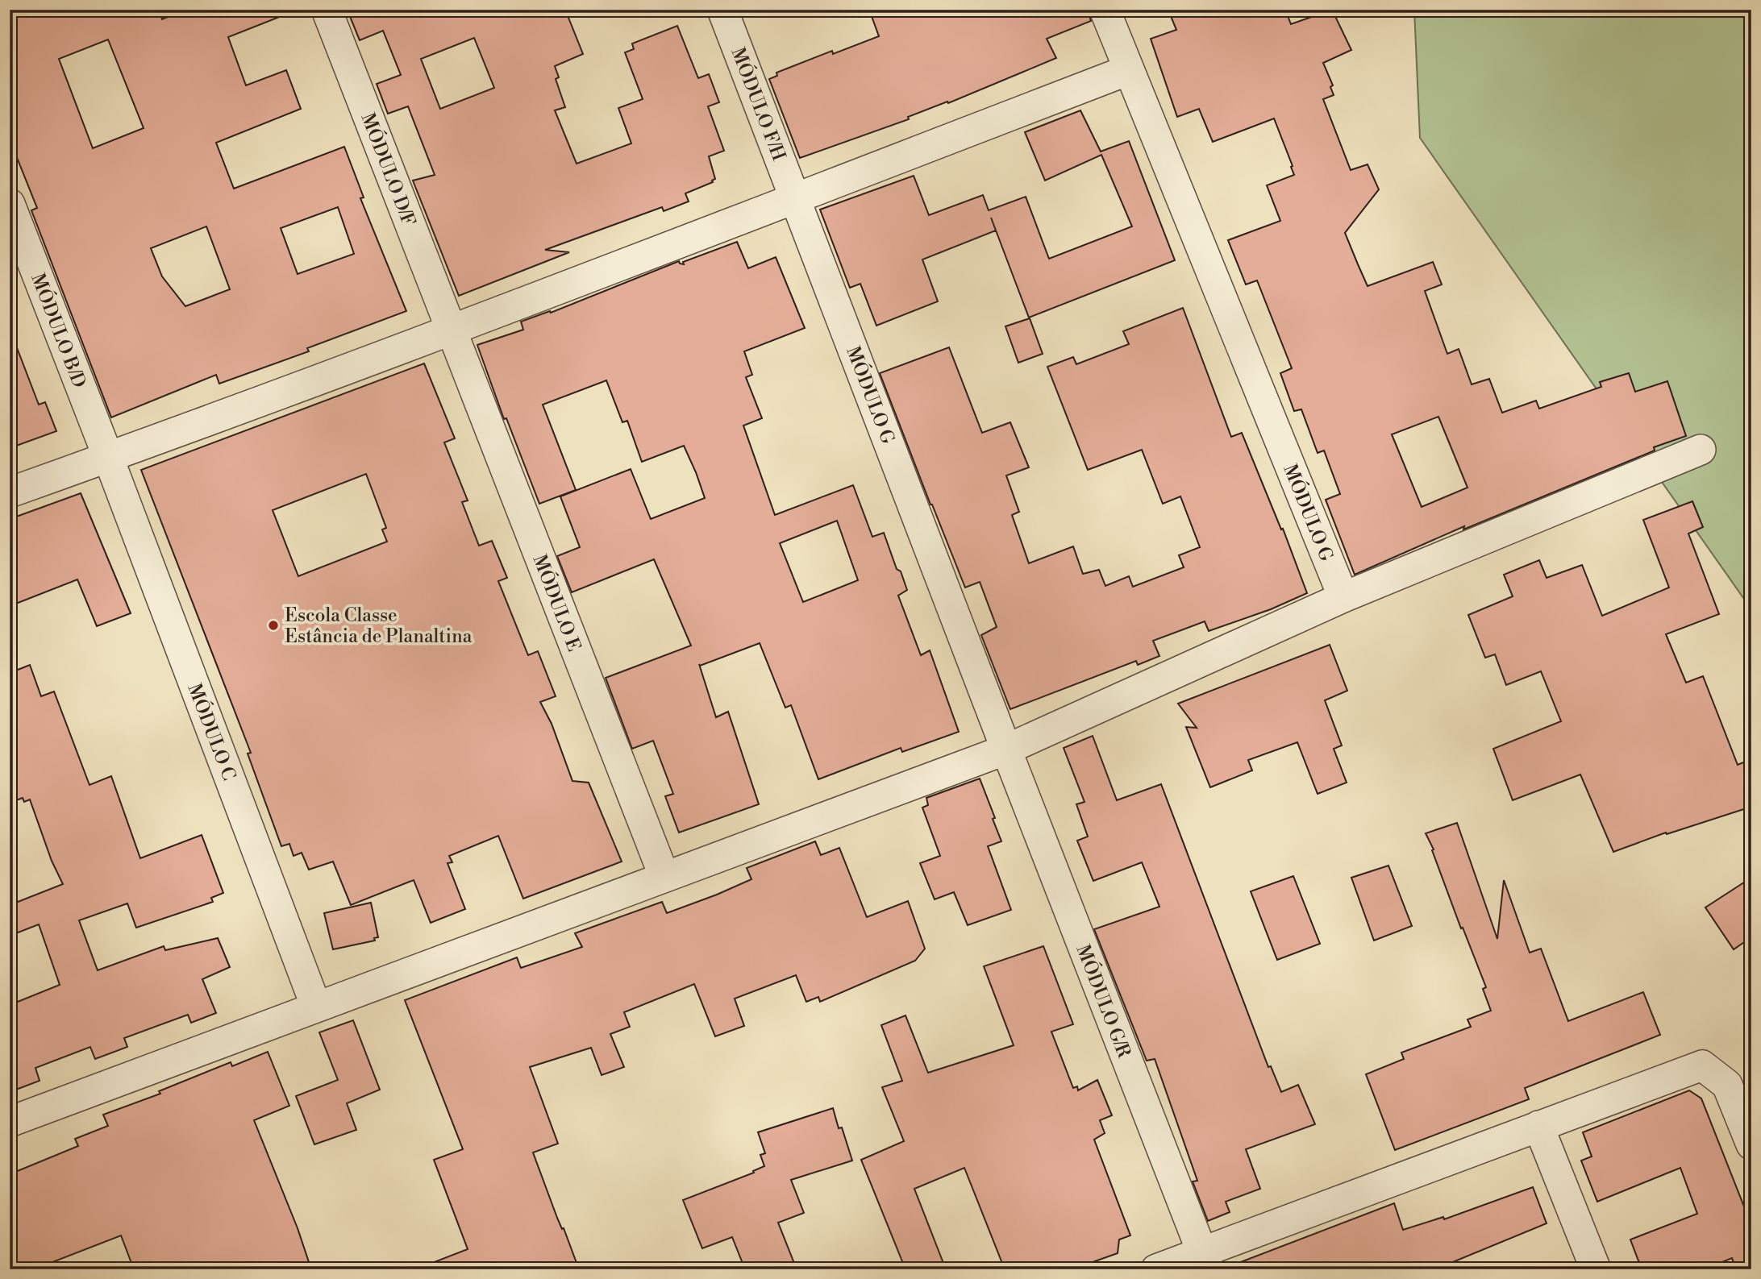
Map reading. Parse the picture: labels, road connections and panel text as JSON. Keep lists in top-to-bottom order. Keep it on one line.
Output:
{"streets":{"street":["MÓDULO F/H","MÓDULO D/F","MÓDULO B/D","MÓDULO G","MÓDULO E","MÓDULO C","MÓDULO G/R"]},"crossings":[["MÓDULO F/H","MÓDULO G"],["MÓDULO D/F","MÓDULO E"],["MÓDULO B/D","MÓDULO C"],["MÓDULO G","MÓDULO G/R"]],"places":["Escola Classe Estância de Planaltina"]}
